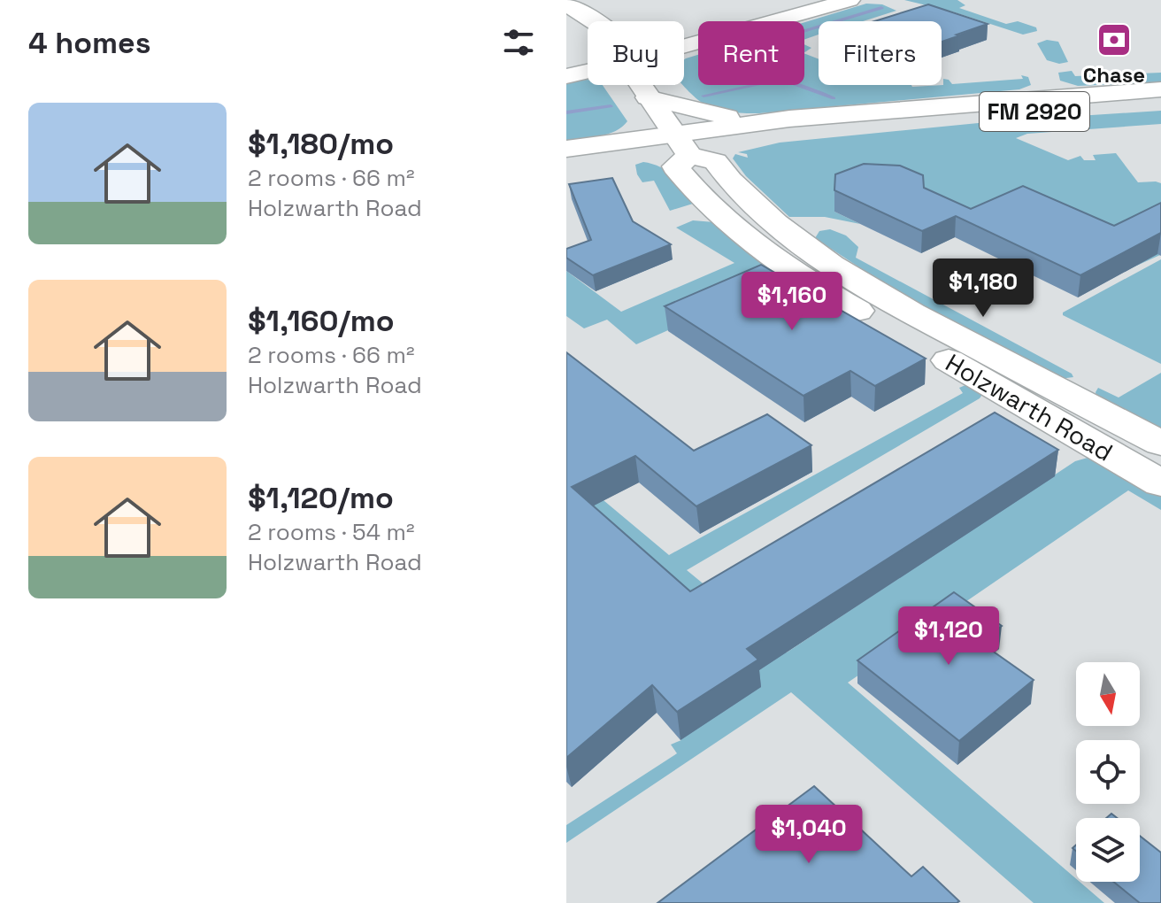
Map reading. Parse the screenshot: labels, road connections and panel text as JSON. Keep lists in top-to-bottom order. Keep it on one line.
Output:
{"streets":{"main road":["FM 2920","Holzwarth Road"]},"crossings":[["FM 2920","Holzwarth Road"]],"places":{"bank":["Chase"]},"north":"bottom","page":{"heading":"4 homes","chip":["Buy","Rent","Filters"],"list":[{"name":"$1,180/mo","note":"2 rooms · 66 m² · Holzwarth Road"},{"name":"$1,160/mo","note":"2 rooms · 66 m² · Holzwarth Road"},{"name":"$1,120/mo","note":"2 rooms · 54 m² · Holzwarth Road"}],"price":["$1,180","$1,160","$1,120","$1,040"]}}
